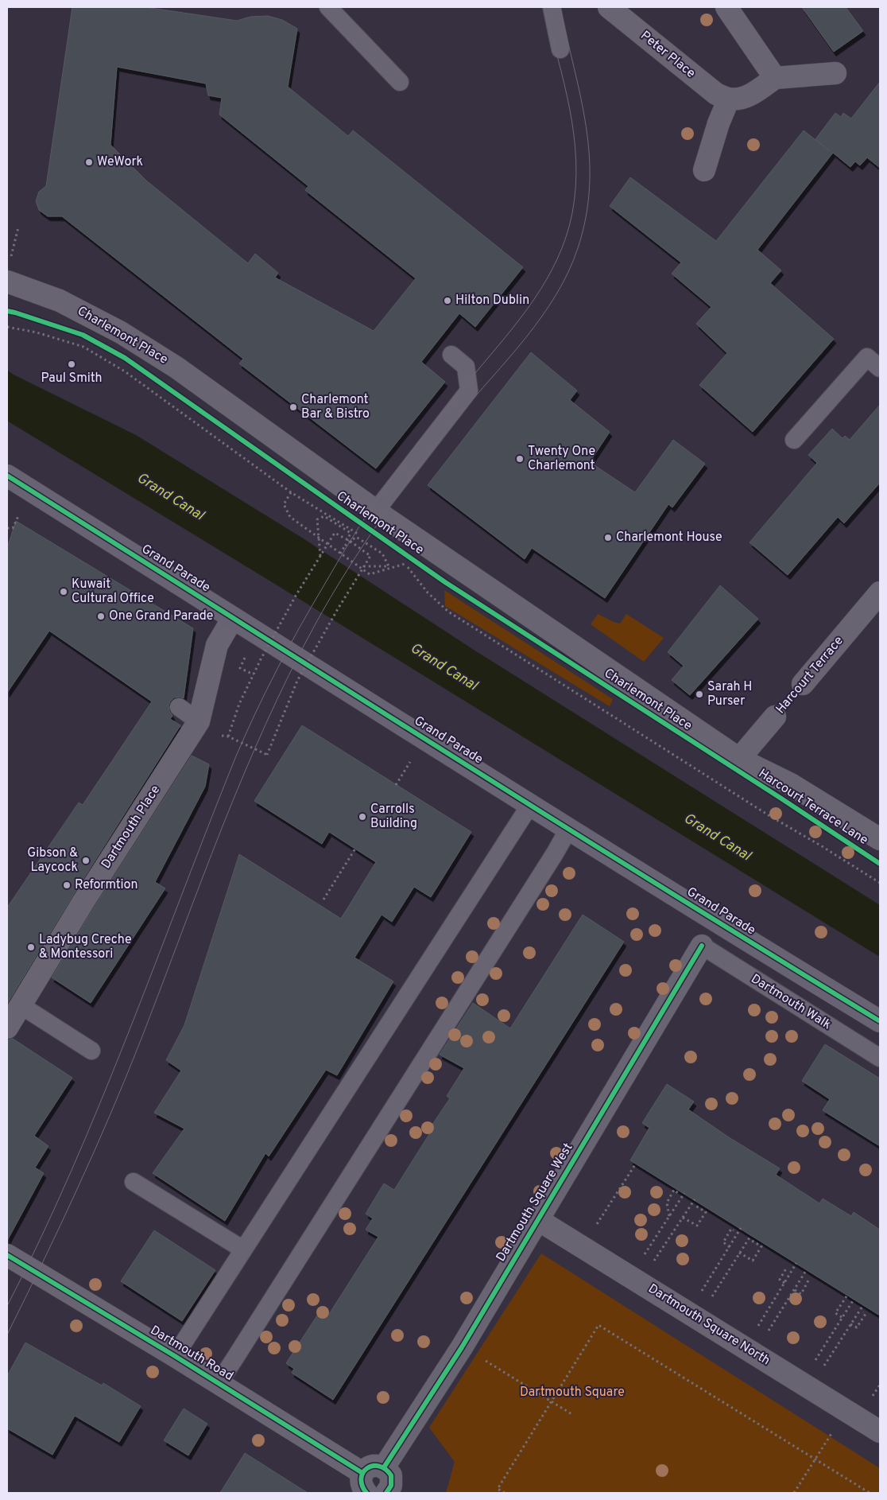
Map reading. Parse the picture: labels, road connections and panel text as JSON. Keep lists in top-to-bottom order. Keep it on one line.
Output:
{"streets":{"main road":["Grand Parade"],"street":["Peter Place","Charlemont Place","Harcourt Terrace","Harcourt Terrace Lane","Dartmouth Place","Dartmouth Square West","Dartmouth Square North","Dartmouth Road"],"lane":["Dartmouth Walk"]},"crossings":[["Charlemont Place","Harcourt Terrace"],["Charlemont Place","Harcourt Terrace Lane"],["Grand Parade","Dartmouth Place"],["Harcourt Terrace","Harcourt Terrace Lane"],["Dartmouth Walk","Dartmouth Square West"],["Dartmouth Square West","Dartmouth Square North"],["Dartmouth Square West","Dartmouth Road"]],"water":["Grand Canal"],"parks":["Dartmouth Square"],"places":["WeWork","Hilton Dublin","Paul Smith","Charlemont Bar & Bistro","Twenty One Charlemont","Charlemont House","Kuwait Cultural Office","One Grand Parade","Sarah H Purser","Carrolls Building","Gibson & Laycock","Reformtion","Ladybug Creche & Montessori"]}
